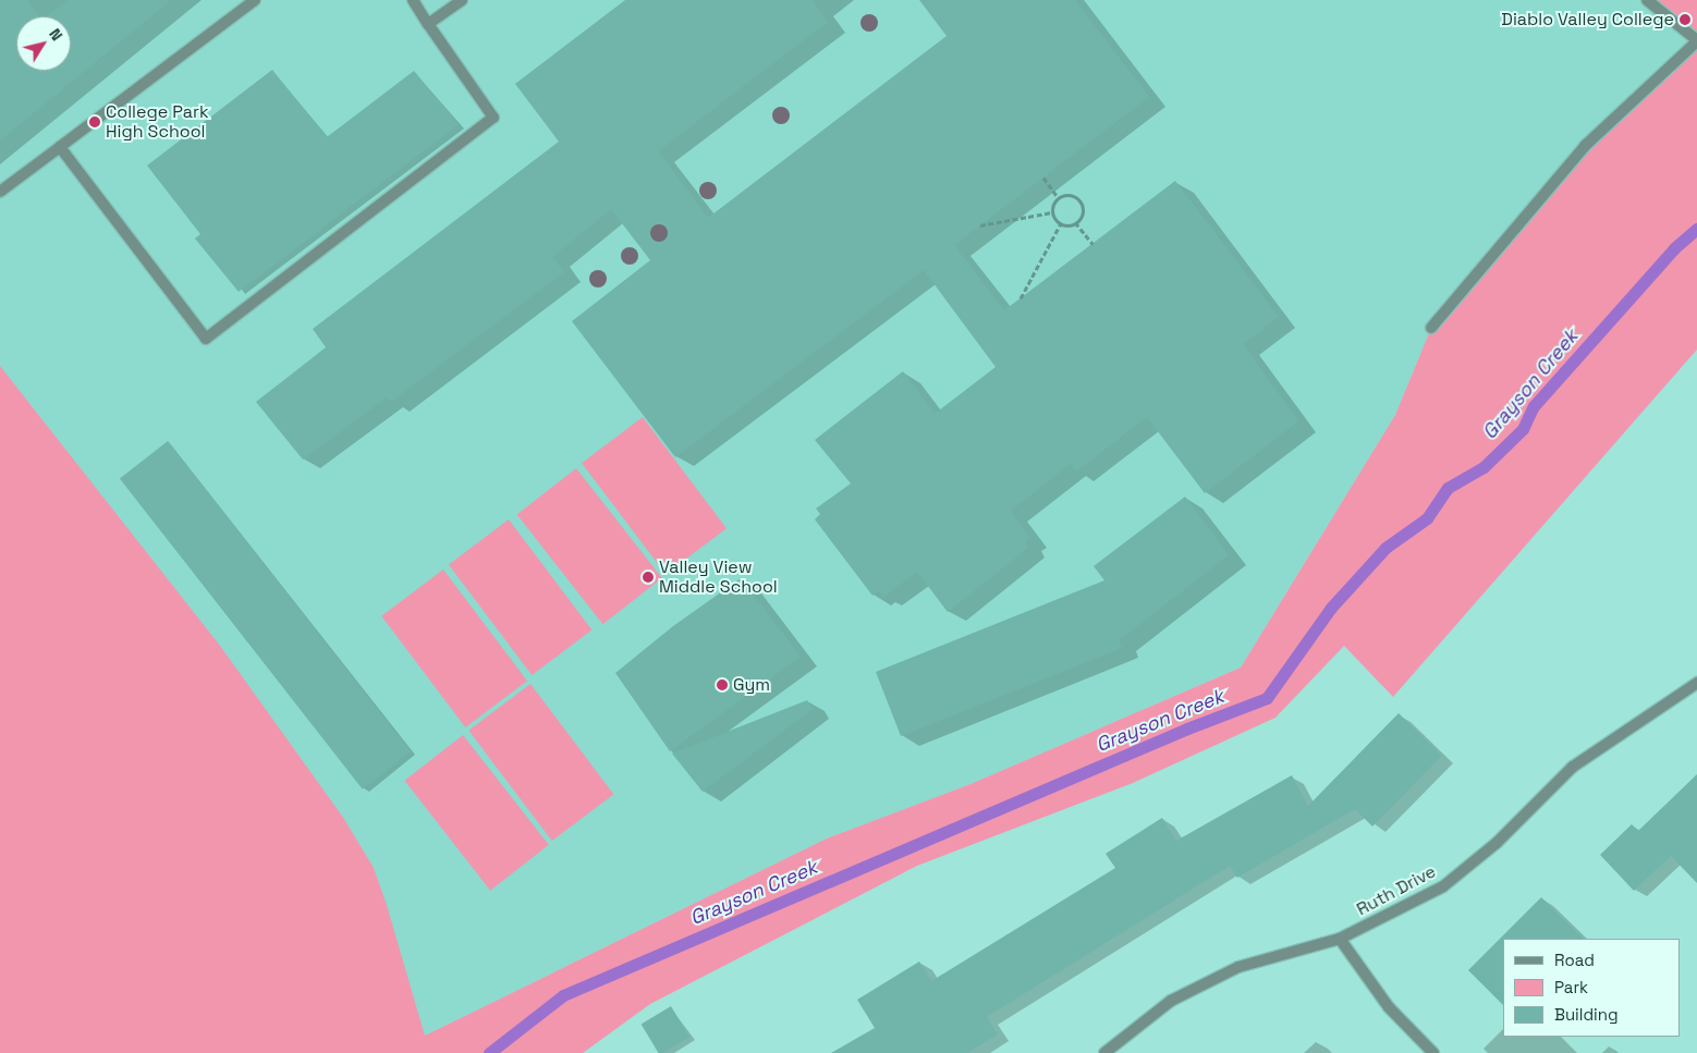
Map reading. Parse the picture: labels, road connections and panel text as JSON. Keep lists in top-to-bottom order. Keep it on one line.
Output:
{"streets":{"street":["Ruth Drive"]},"water":["Grayson Creek"],"places":["Diablo Valley College","College Park High School","Valley View Middle School","Gym"],"legend":["Road","Park","Building"],"north":"top right"}
